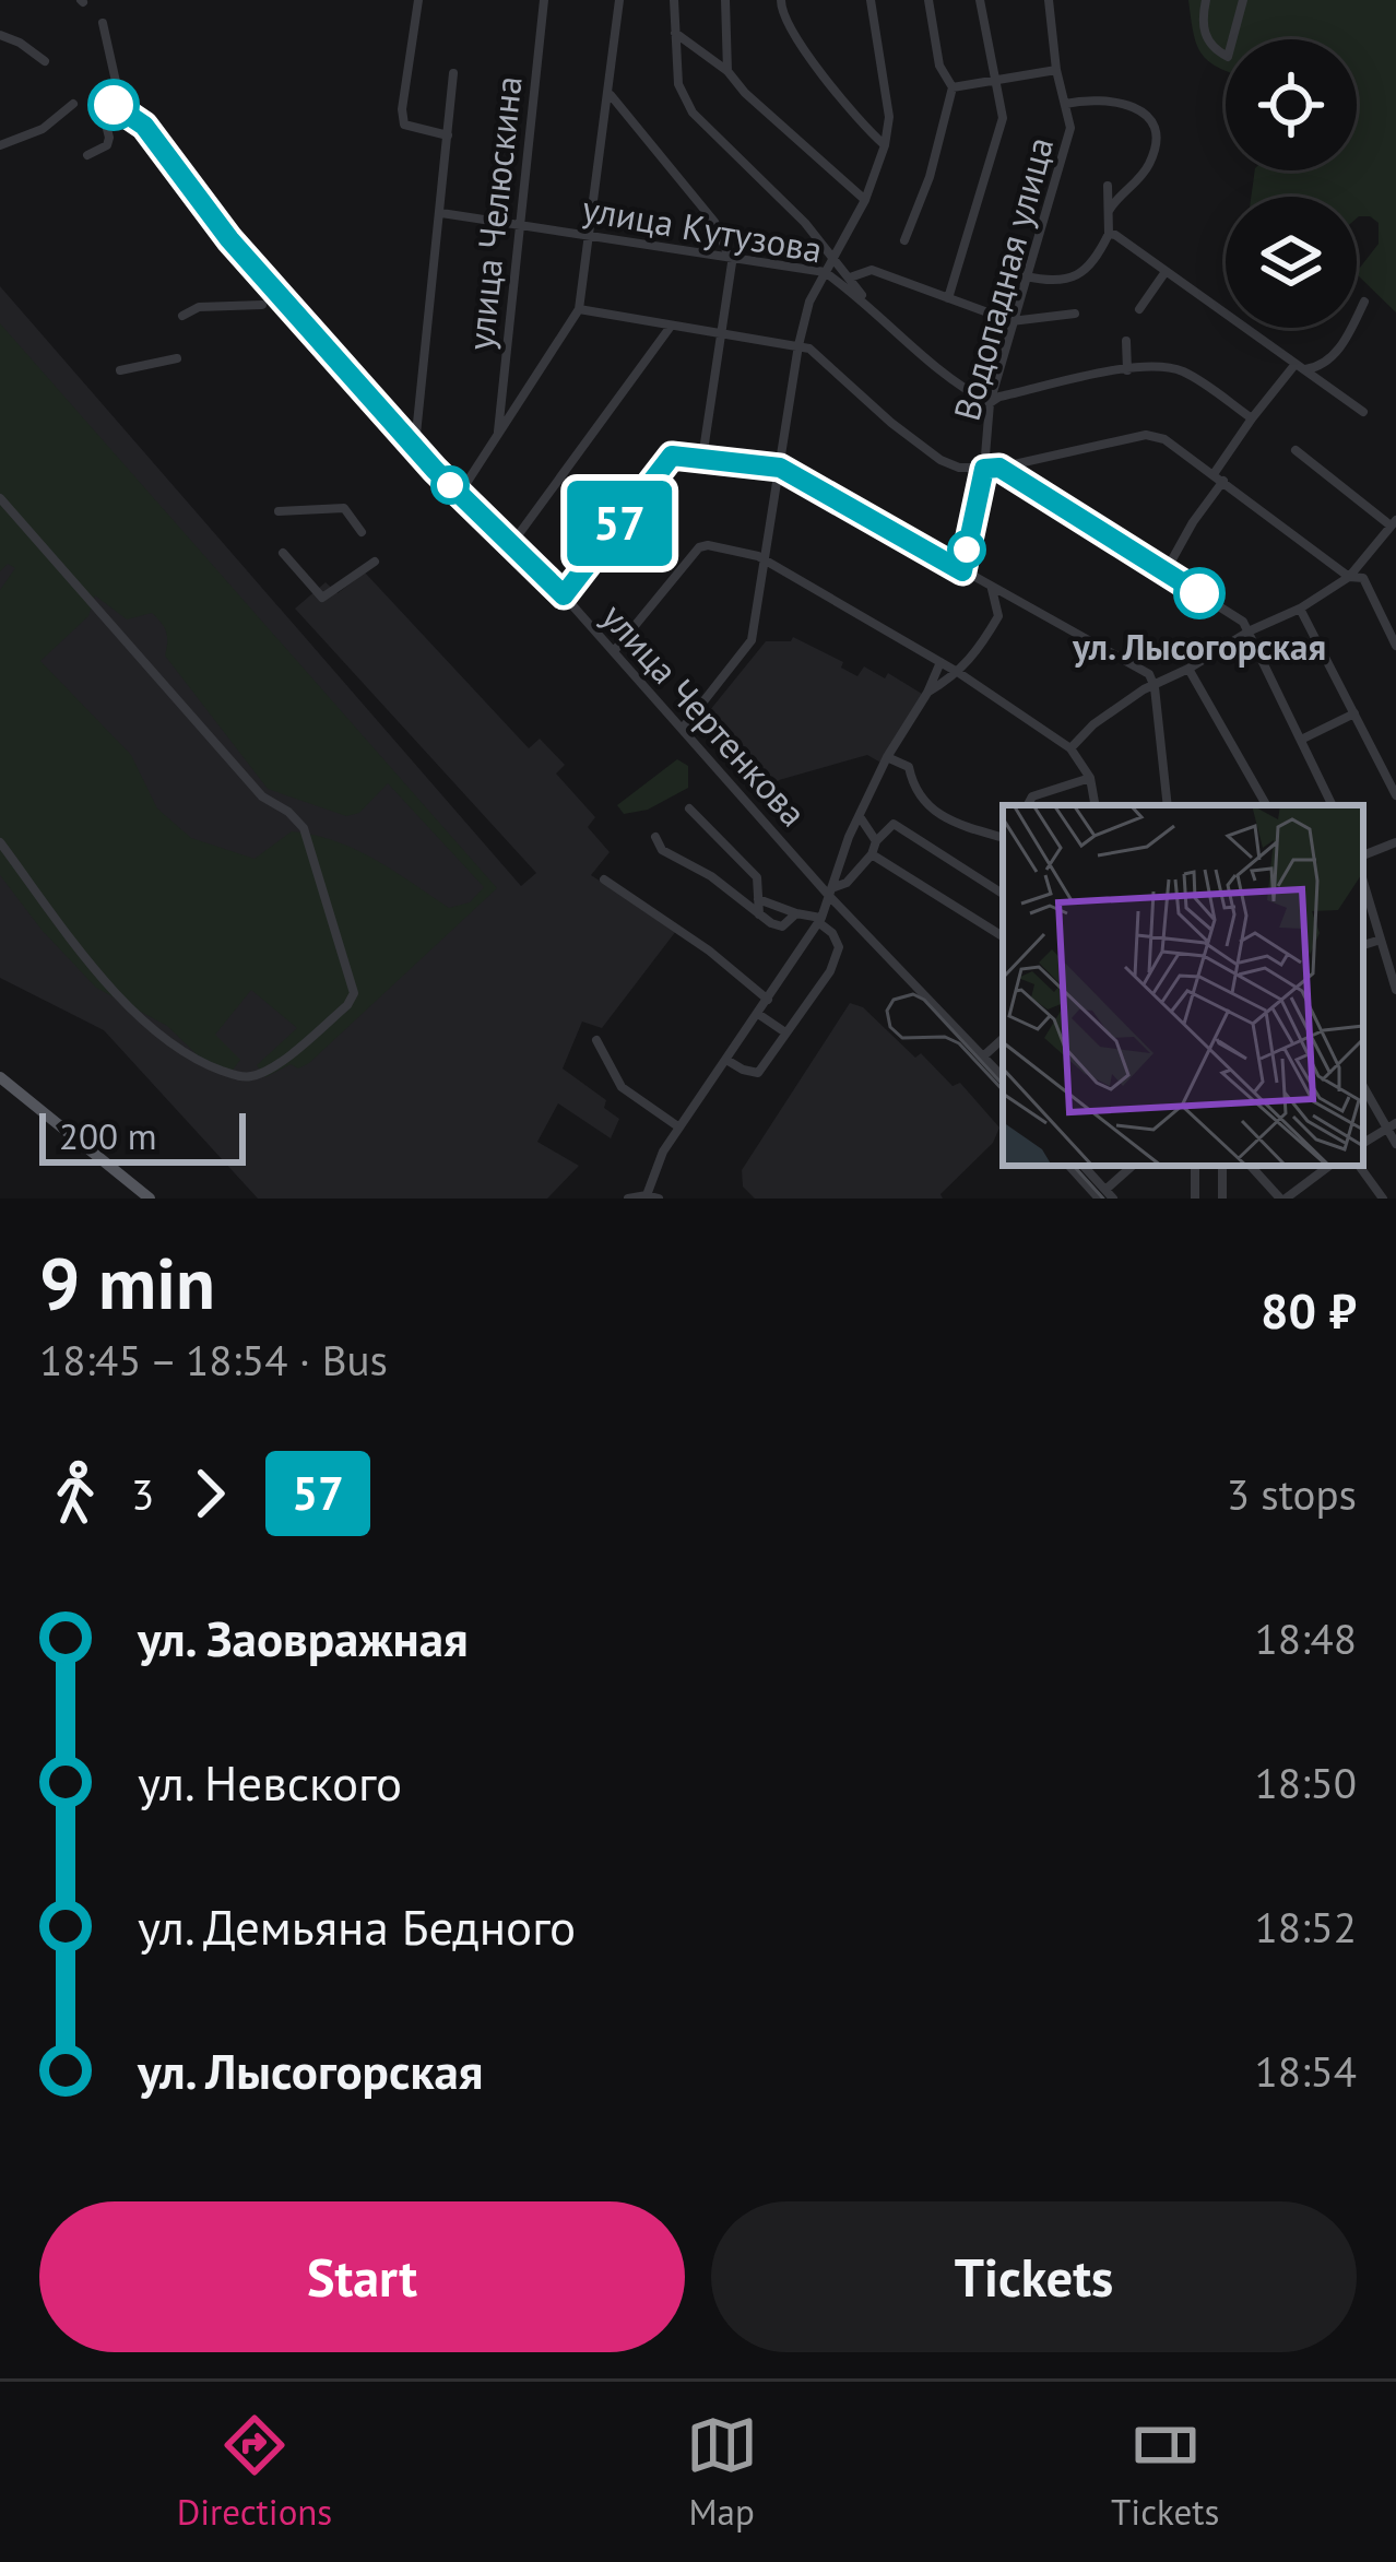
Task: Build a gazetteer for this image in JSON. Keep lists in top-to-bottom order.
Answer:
{
  "streets": {
    "street": [
      "улица Челюскина",
      "улица Кутузова",
      "Водопадная улица",
      "улица Чертенкова"
    ]
  },
  "crossings": [
    ["улица Челюскина", "улица Кутузова"],
    ["улица Кутузова", "Водопадная улица"]
  ],
  "places": ["ул. Лысогорская"],
  "lines": ["bus line 57"],
  "scale_bar": "200 m",
  "page": {
    "on_map": "57",
    "scale": "200 m",
    "heading": ["9 min", "18:45 – 18:54 · Bus", "80 ₽"],
    "legs": ["3", "57", "3 stops"],
    "list": [
      {
        "name": "ул. Заовражная",
        "value": "18:48"
      },
      {
        "name": "ул. Невского",
        "value": "18:50"
      },
      {
        "name": "ул. Демьяна Бедного",
        "value": "18:52"
      },
      {
        "name": "ул. Лысогорская",
        "value": "18:54"
      }
    ],
    "buttons": ["Start", "Tickets"],
    "tabs": ["Directions", "Map", "Tickets"]
  }
}
